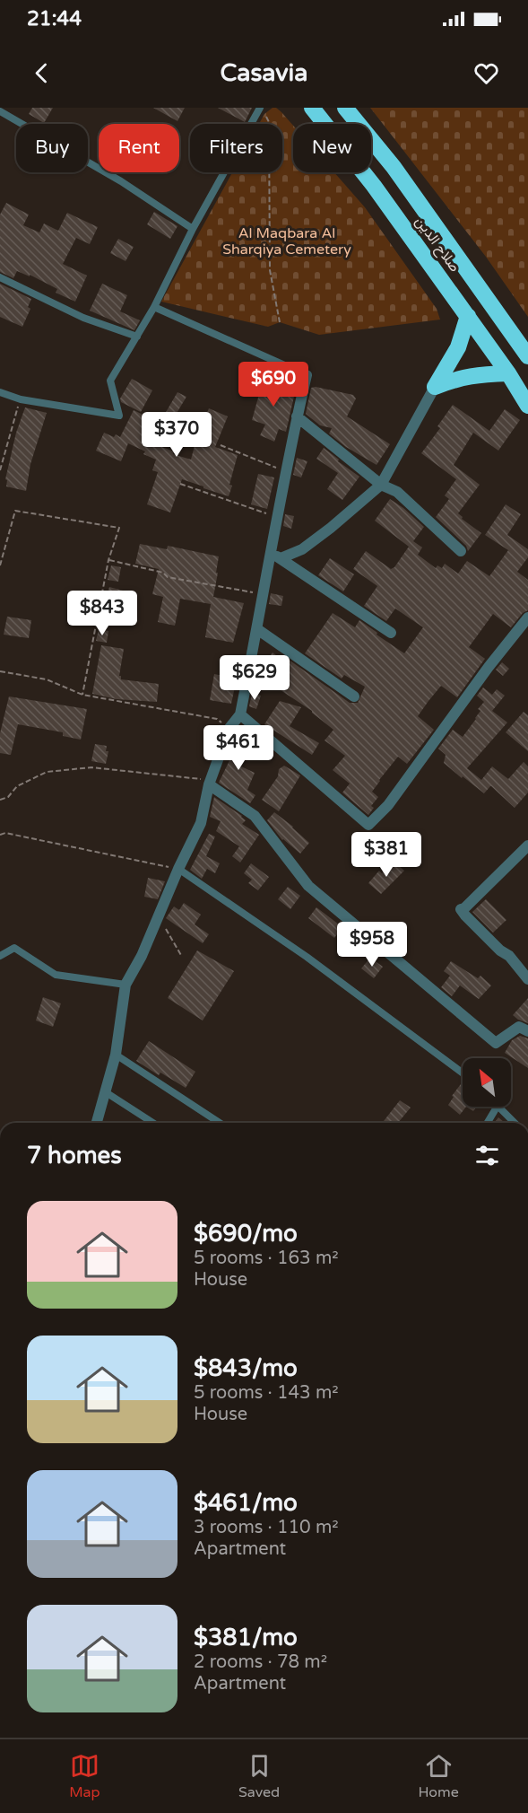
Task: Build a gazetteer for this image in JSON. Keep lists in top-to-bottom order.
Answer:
{
  "streets": {
    "highway": ["صلاح الدين"]
  },
  "parks": ["Al Maqbara Al Sharqiya Cemetery"],
  "north": "top left",
  "page": {
    "status": "21:44",
    "header": "Casavia",
    "chip": [
      "Buy",
      "Rent",
      "Filters",
      "New"
    ],
    "price": [
      "$690",
      "$370",
      "$843",
      "$629",
      "$461",
      "$381",
      "$958"
    ],
    "heading": "7 homes",
    "list": [
      {
        "name": "$690/mo",
        "note": "5 rooms · 163 m² · House"
      },
      {
        "name": "$843/mo",
        "note": "5 rooms · 143 m² · House"
      },
      {
        "name": "$461/mo",
        "note": "3 rooms · 110 m² · Apartment"
      },
      {
        "name": "$381/mo",
        "note": "2 rooms · 78 m² · Apartment"
      }
    ],
    "tabs": ["Map", "Saved", "Home"]
  }
}
